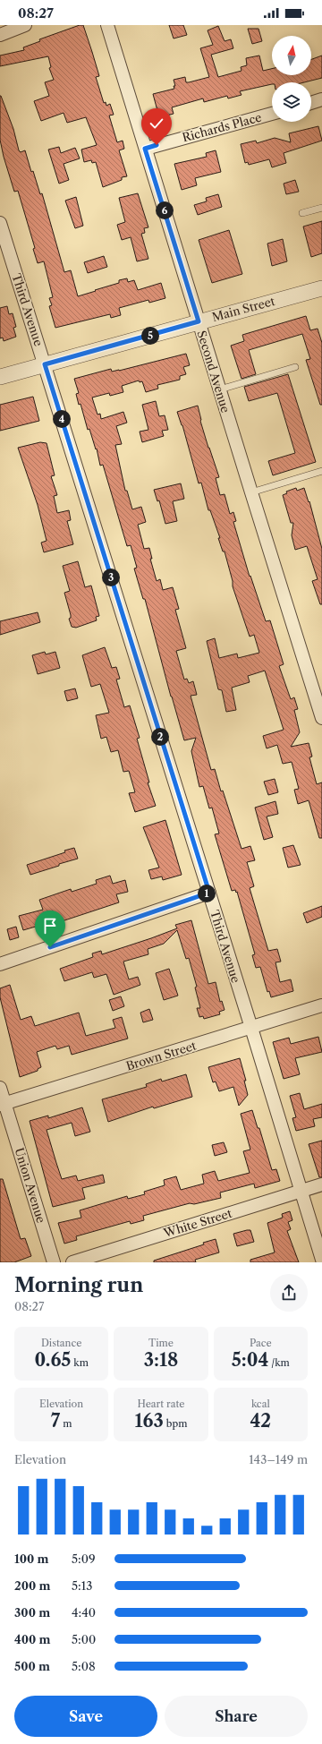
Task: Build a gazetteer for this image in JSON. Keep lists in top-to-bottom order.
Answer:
{
  "streets": {
    "street": [
      "Richards Place",
      "Main Street",
      "Third Avenue",
      "Second Avenue",
      "Brown Street",
      "Union Avenue",
      "White Street"
    ]
  },
  "crossings": [
    ["Richards Place", "Second Avenue"],
    ["Main Street", "Third Avenue"],
    ["Main Street", "Second Avenue"],
    ["Third Avenue", "Brown Street"],
    ["Third Avenue", "White Street"],
    ["Brown Street", "Union Avenue"]
  ],
  "north": "top",
  "page": {
    "status": "08:27",
    "pins": [
      "6",
      "5",
      "4",
      "3",
      "2",
      "1"
    ],
    "heading": ["Morning run", "08:27"],
    "stats": [
      ["Distance", "0.65 km"],
      ["Time", "3:18"],
      ["Pace", "5:04 /km"],
      ["Elevation", "7 m"],
      ["Heart rate", "163 bpm"],
      ["kcal", "42"]
    ],
    "chart": ["Elevation", "143–149 m"],
    "list": [
      {
        "name": "100 m",
        "note": "5:09"
      },
      {
        "name": "200 m",
        "note": "5:13"
      },
      {
        "name": "300 m",
        "note": "4:40"
      },
      {
        "name": "400 m",
        "note": "5:00"
      },
      {
        "name": "500 m",
        "note": "5:08"
      }
    ],
    "buttons": ["Save", "Share"]
  }
}
